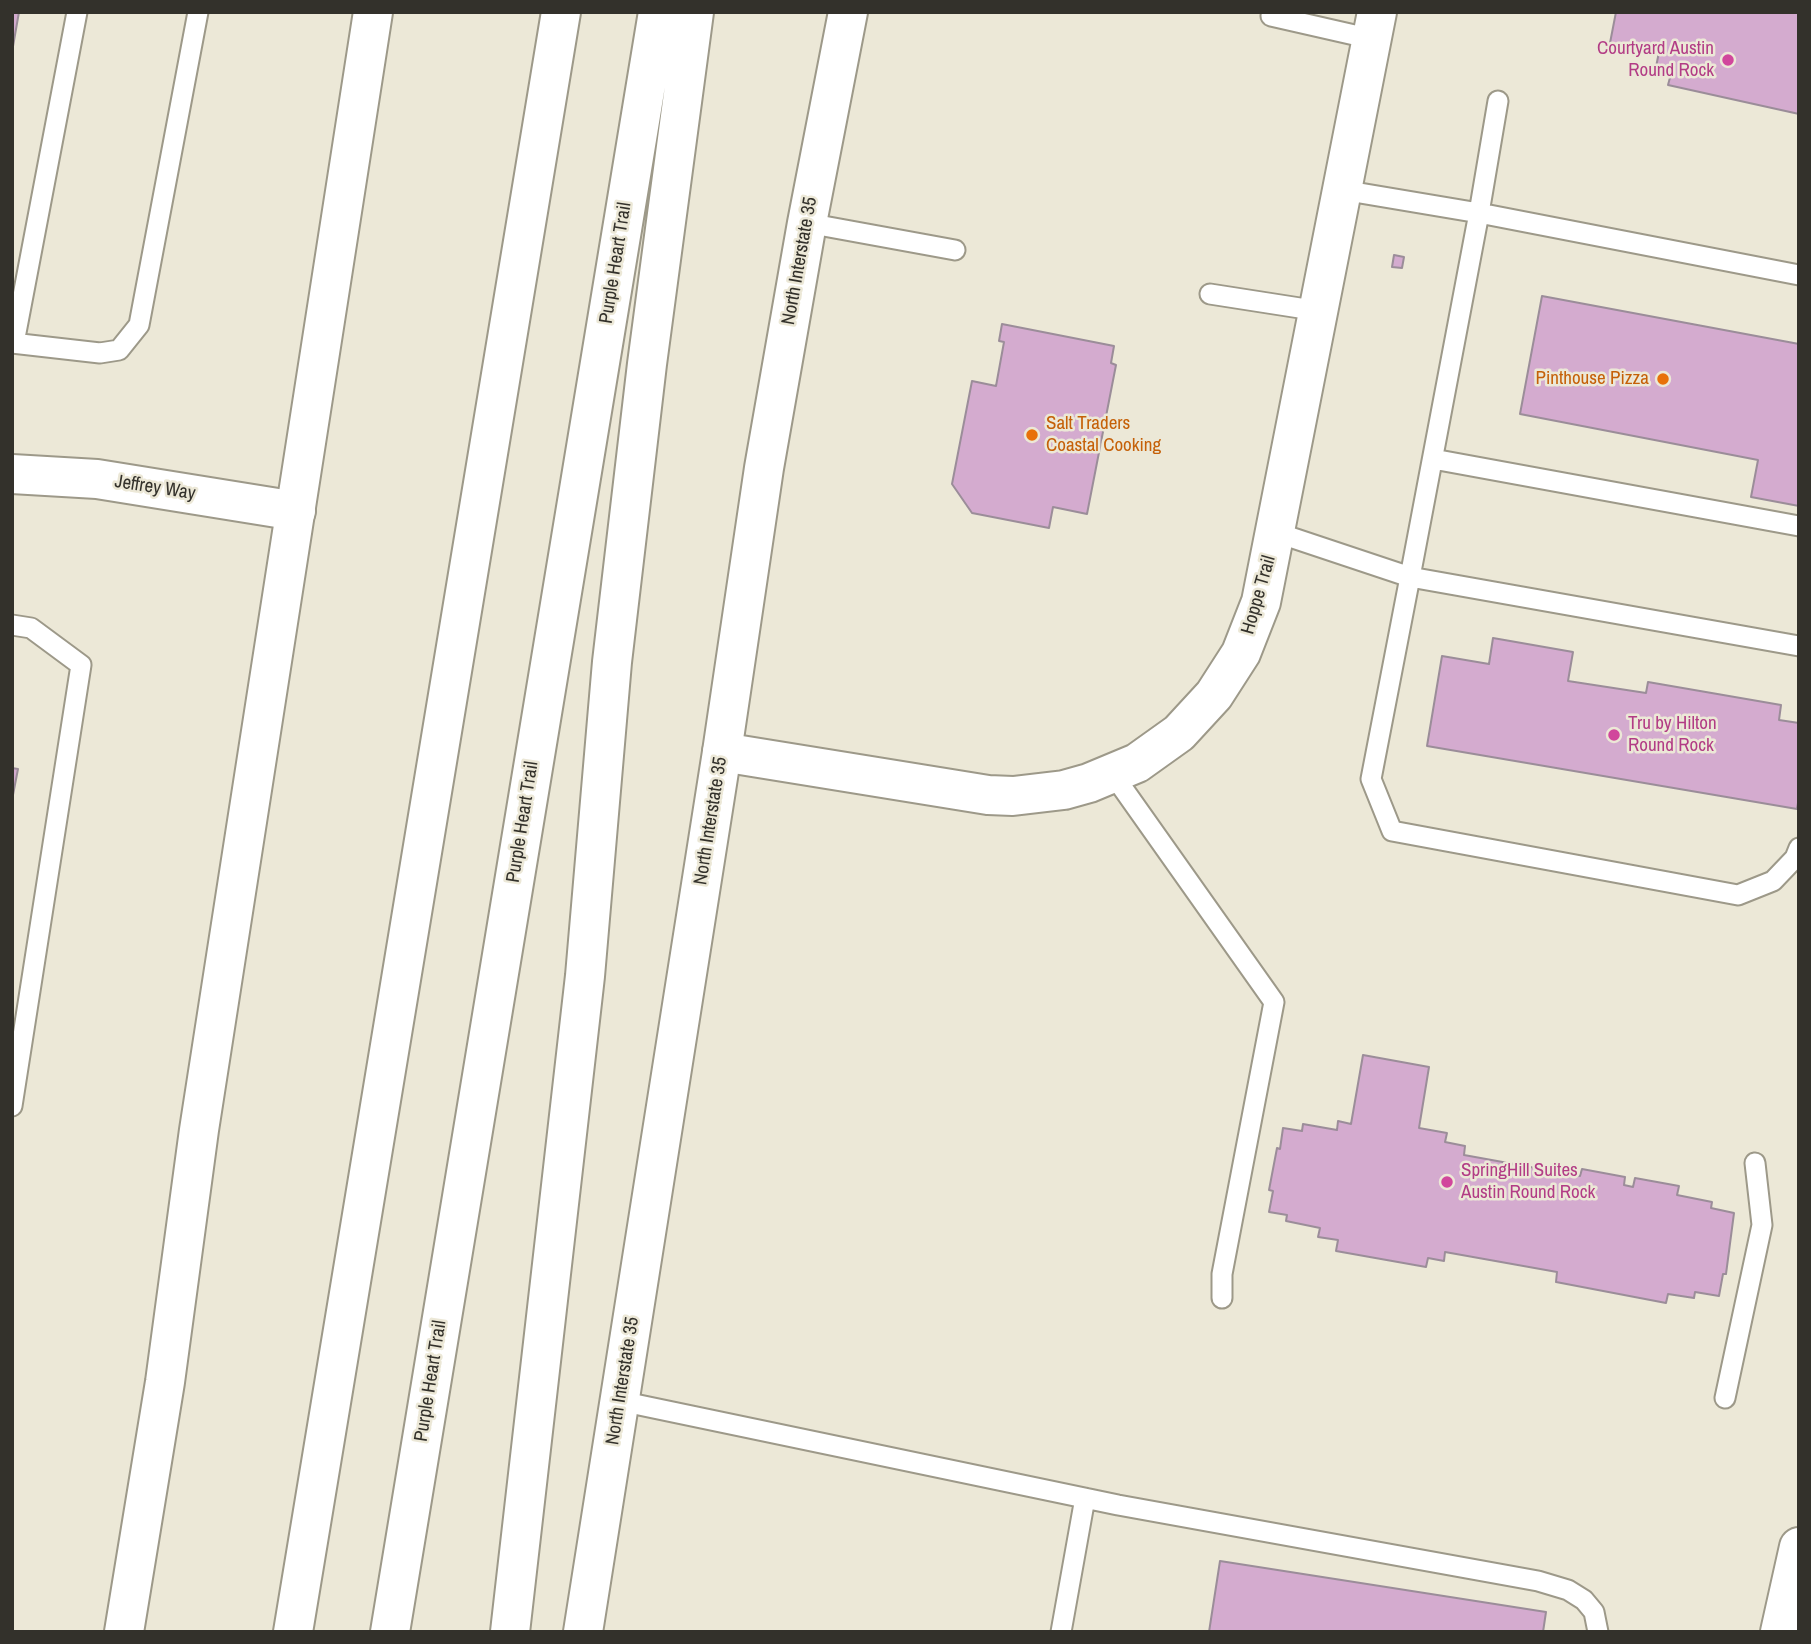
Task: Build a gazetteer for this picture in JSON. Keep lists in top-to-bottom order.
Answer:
{
  "streets": {
    "main road": [
      "North Interstate 35",
      "Purple Heart Trail",
      "Jeffrey Way",
      "Hoppe Trail"
    ]
  },
  "crossings": [
    ["North Interstate 35", "Hoppe Trail"]
  ],
  "places": [
    "Courtyard Austin Round Rock",
    "Pinthouse Pizza",
    "Salt Traders Coastal Cooking",
    "Tru by Hilton Round Rock",
    "SpringHill Suites Austin Round Rock"
  ]
}
